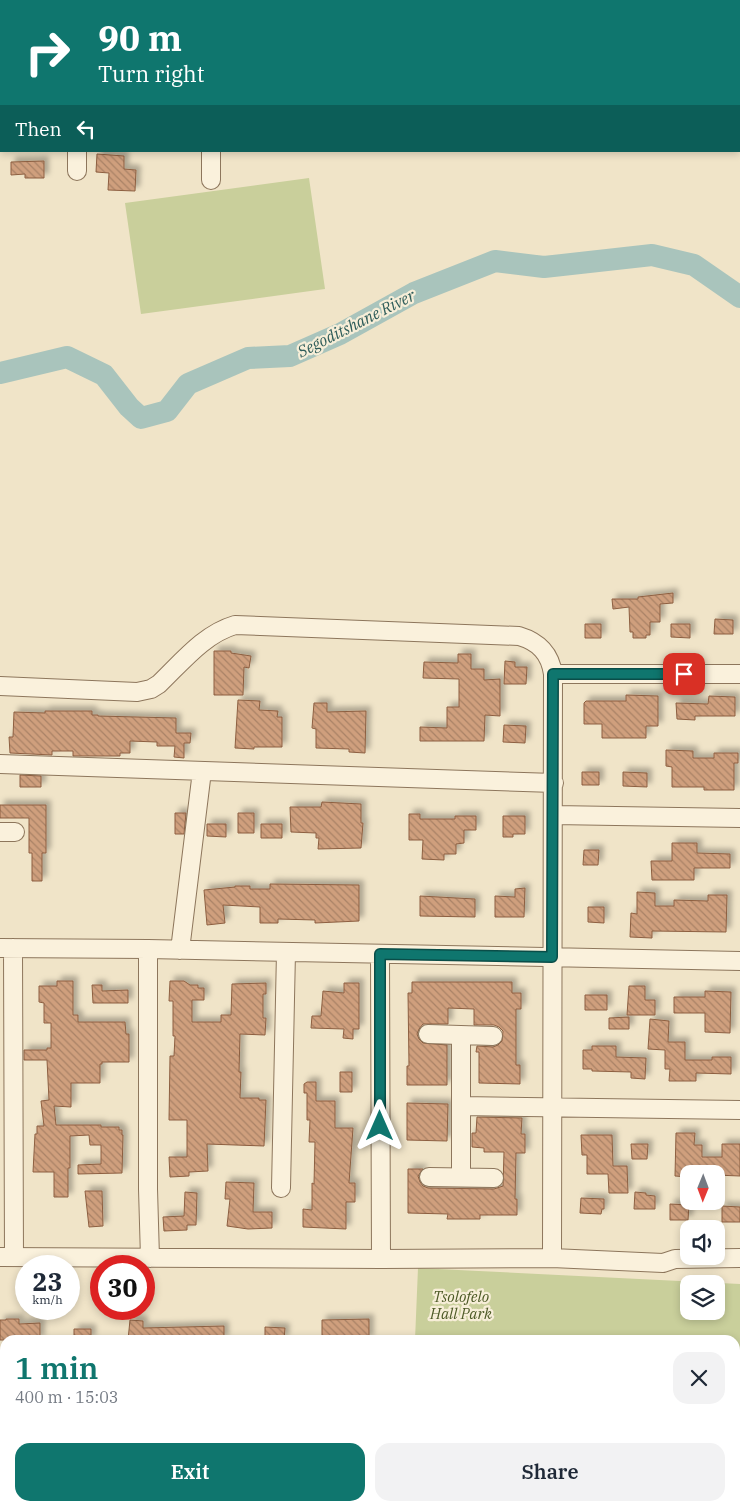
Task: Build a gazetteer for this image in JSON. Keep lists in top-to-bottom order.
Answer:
{
  "water": ["Segoditshane River"],
  "parks": ["Tsolofelo Hall Park"],
  "north": "bottom",
  "page": {
    "turn": ["90 m", "Turn right"],
    "then": "Then",
    "speed": "23 km/h",
    "limit": "30",
    "heading": ["1 min", "400 m · 15:03"],
    "buttons": ["Exit", "Share"]
  }
}
